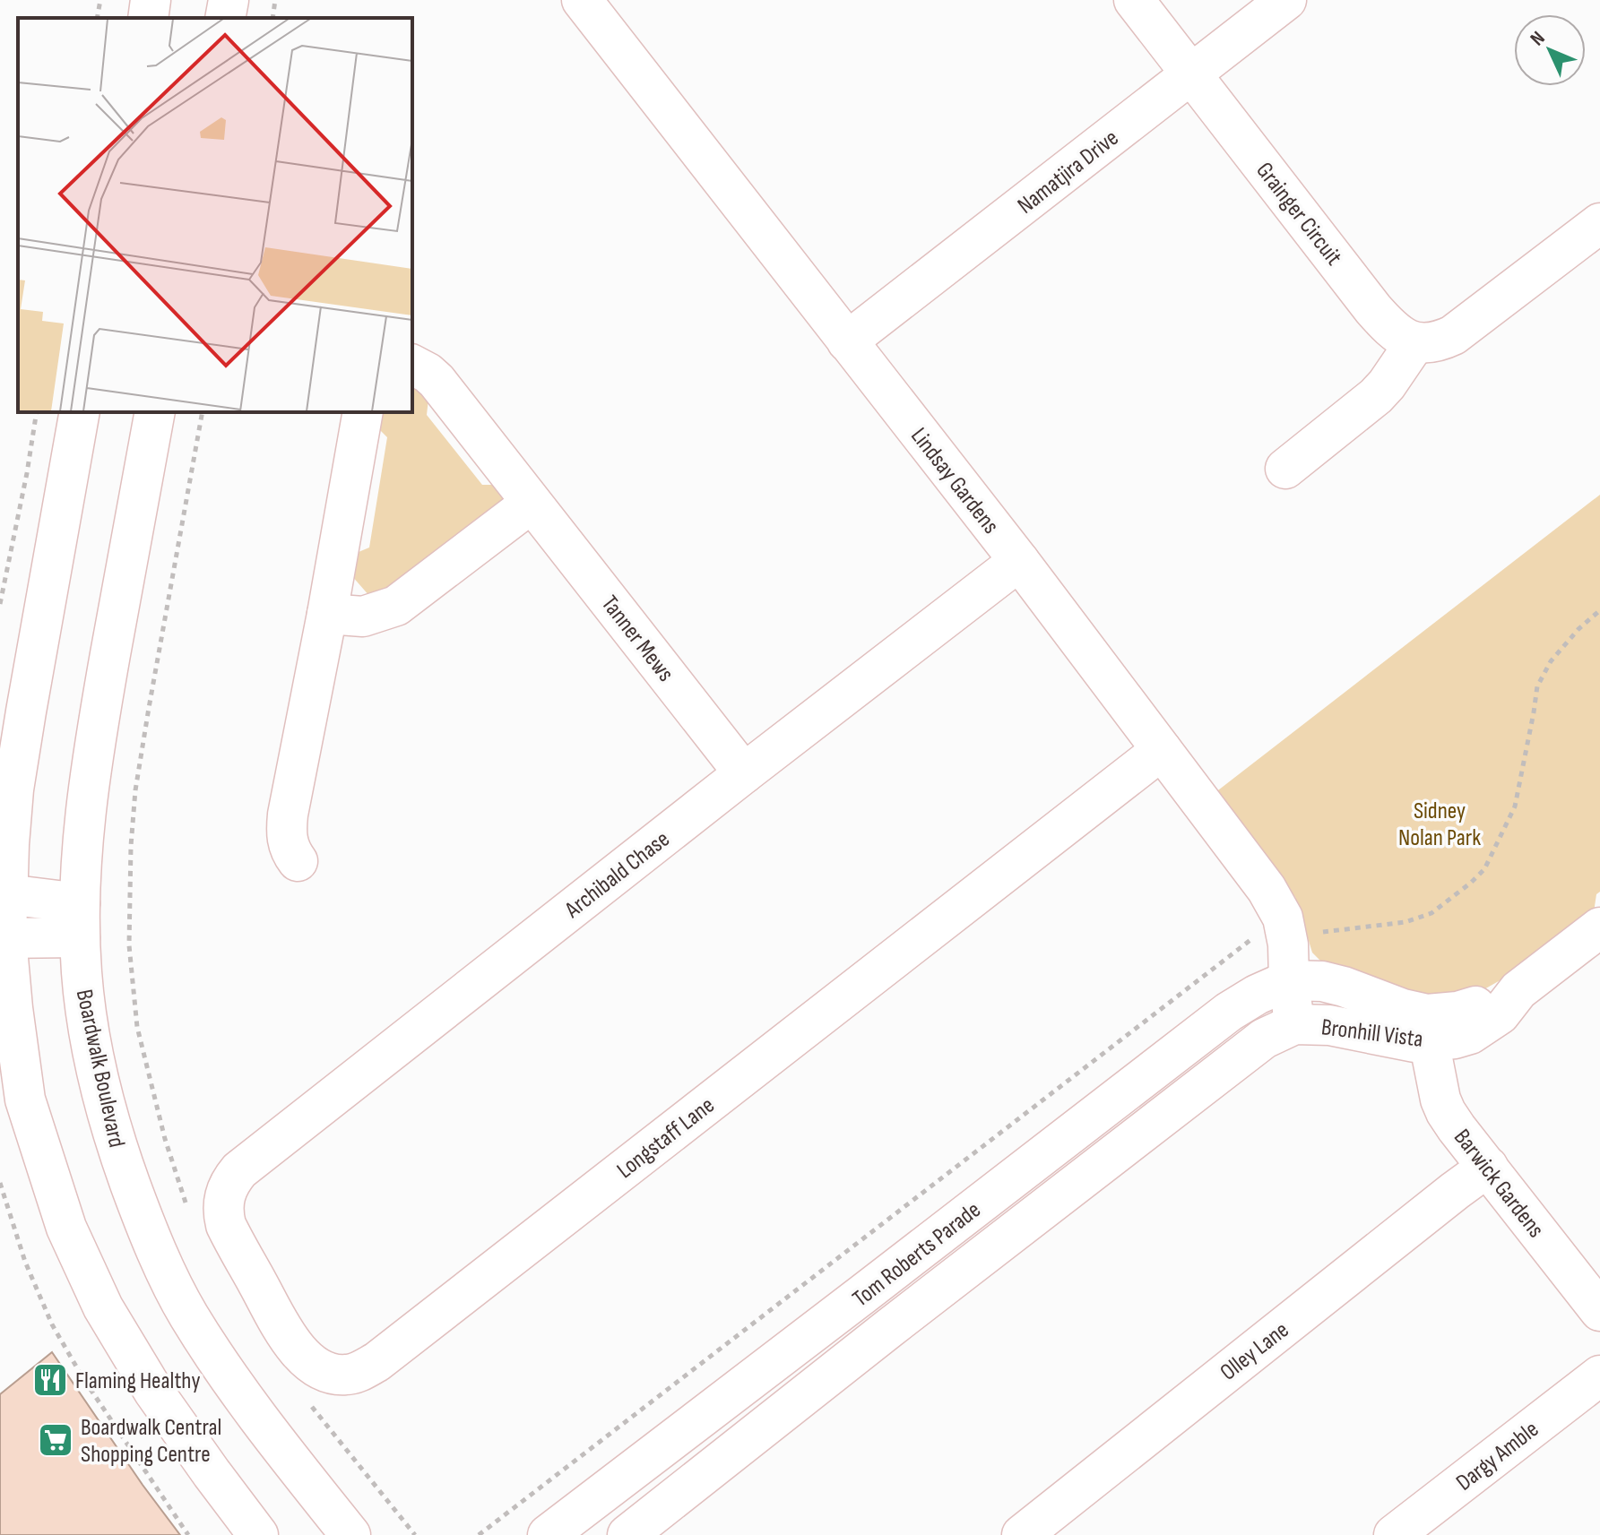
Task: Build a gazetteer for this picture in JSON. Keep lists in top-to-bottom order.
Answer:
{
  "streets": {
    "street": [
      "Namatjira Drive",
      "Grainger Circuit",
      "Lindsay Gardens",
      "Tanner Mews",
      "Archibald Chase",
      "Bronhill Vista",
      "Boardwalk Boulevard",
      "Longstaff Lane",
      "Barwick Gardens",
      "Tom Roberts Parade",
      "Olley Lane",
      "Dargy Amble"
    ]
  },
  "crossings": [
    ["Namatjira Drive", "Grainger Circuit"],
    ["Namatjira Drive", "Lindsay Gardens"],
    ["Lindsay Gardens", "Archibald Chase"],
    ["Lindsay Gardens", "Bronhill Vista"],
    ["Lindsay Gardens", "Longstaff Lane"],
    ["Lindsay Gardens", "Tom Roberts Parade"],
    ["Tanner Mews", "Archibald Chase"],
    ["Archibald Chase", "Longstaff Lane"],
    ["Bronhill Vista", "Barwick Gardens"],
    ["Bronhill Vista", "Tom Roberts Parade"],
    ["Barwick Gardens", "Olley Lane"]
  ],
  "parks": ["Sidney Nolan Park"],
  "places": {
    "restaurant": ["Flaming Healthy"],
    "supermarket": ["Boardwalk Central Shopping Centre"]
  },
  "north": "top left"
}
